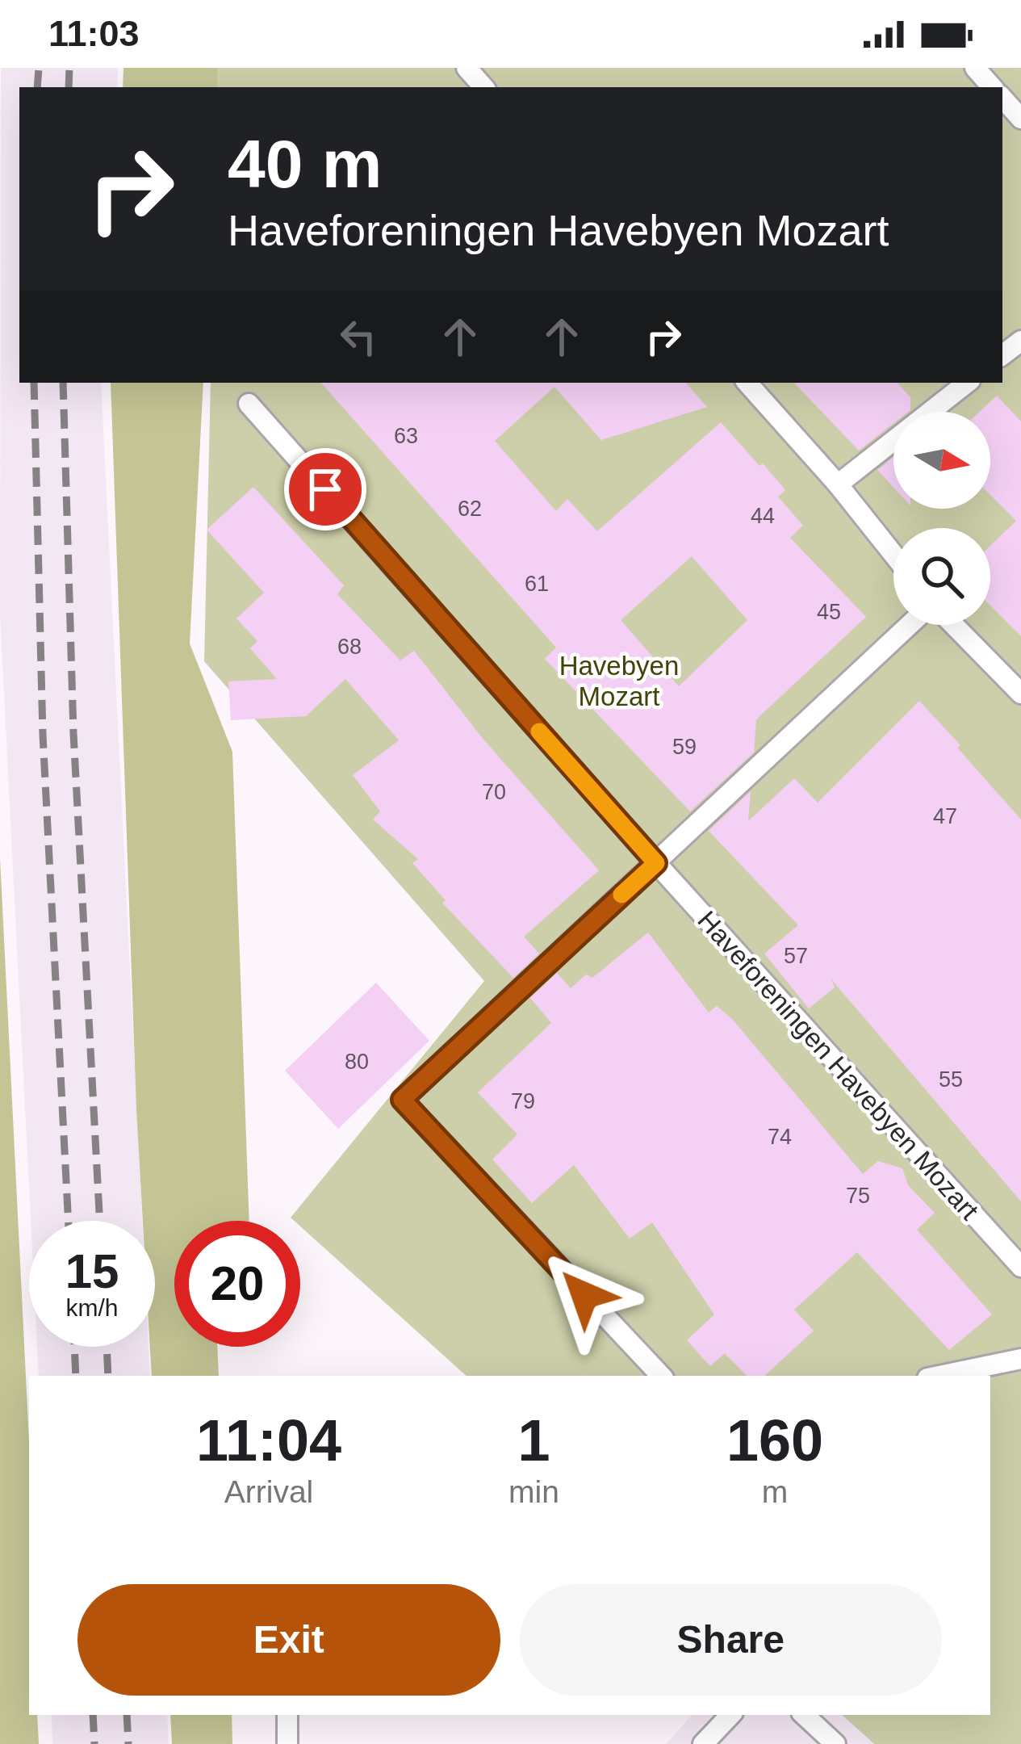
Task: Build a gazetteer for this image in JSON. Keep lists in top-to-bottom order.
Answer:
{
  "streets": {
    "lane": ["Haveforeningen Havebyen Mozart"]
  },
  "parks": ["Havebyen Mozart"],
  "house_numbers": [
    "63",
    "62",
    "44",
    "61",
    "45",
    "68",
    "59",
    "70",
    "47",
    "57",
    "80",
    "55",
    "79",
    "74",
    "75"
  ],
  "north": "right",
  "page": {
    "status": "11:03",
    "turn": ["40 m", "Haveforeningen Havebyen Mozart"],
    "speed": "15 km/h",
    "limit": "20",
    "eta": [
      "11:04",
      "Arrival",
      "1",
      "min",
      "160",
      "m"
    ],
    "buttons": ["Exit", "Share"]
  }
}
